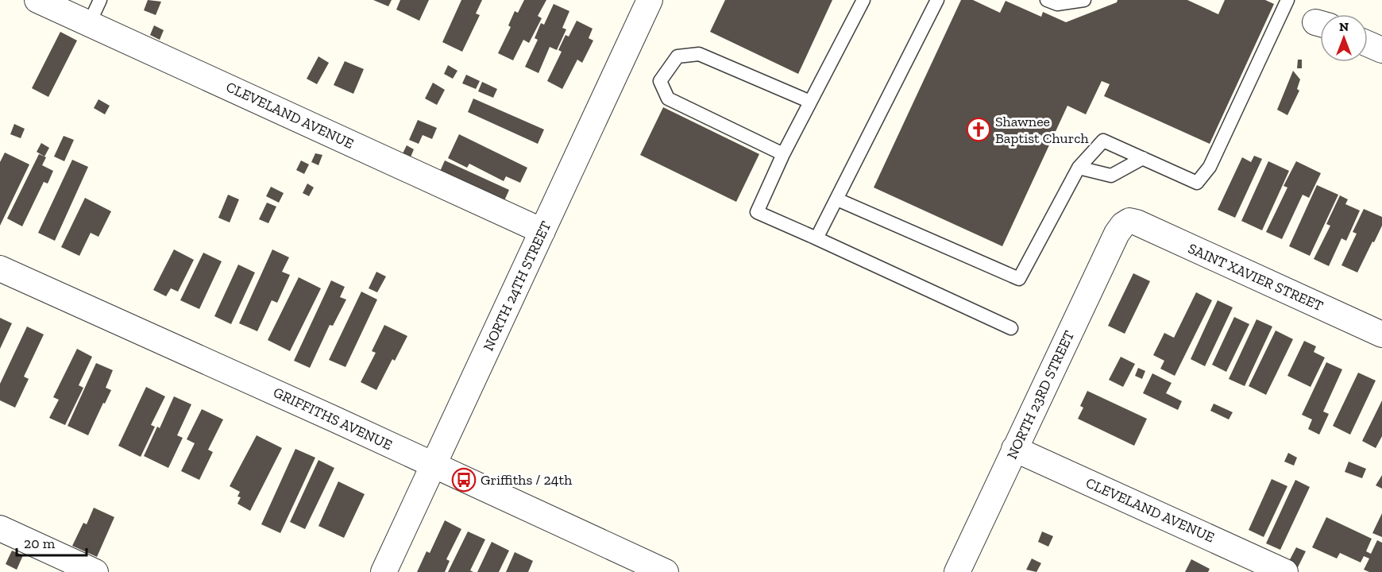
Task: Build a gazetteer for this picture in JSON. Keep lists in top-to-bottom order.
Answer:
{
  "streets": {
    "street": [
      "CLEVELAND AVENUE",
      "SAINT XAVIER STREET",
      "NORTH 24TH STREET",
      "NORTH 23RD STREET",
      "GRIFFITHS AVENUE"
    ]
  },
  "crossings": [
    ["CLEVELAND AVENUE", "NORTH 24TH STREET"],
    ["CLEVELAND AVENUE", "NORTH 23RD STREET"],
    ["SAINT XAVIER STREET", "NORTH 23RD STREET"],
    ["NORTH 24TH STREET", "GRIFFITHS AVENUE"]
  ],
  "places": {
    "church": ["Shawnee Baptist Church"],
    "bus stop": ["Griffiths / 24th"]
  },
  "scale_bar": "20 m",
  "north": "top"
}
